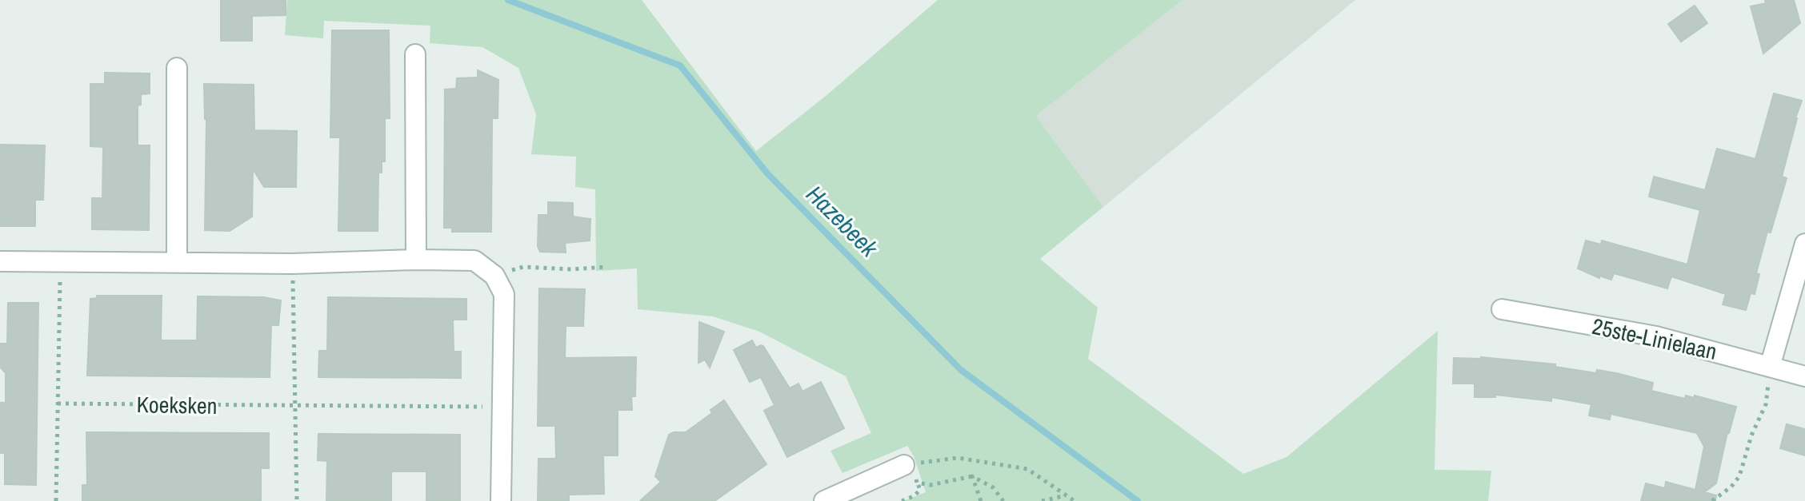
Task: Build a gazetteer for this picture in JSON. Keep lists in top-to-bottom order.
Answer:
{
  "streets": {
    "street": ["25ste-Linielaan"],
    "path": ["Koeksken"]
  },
  "water": ["Hazebeek"]
}
